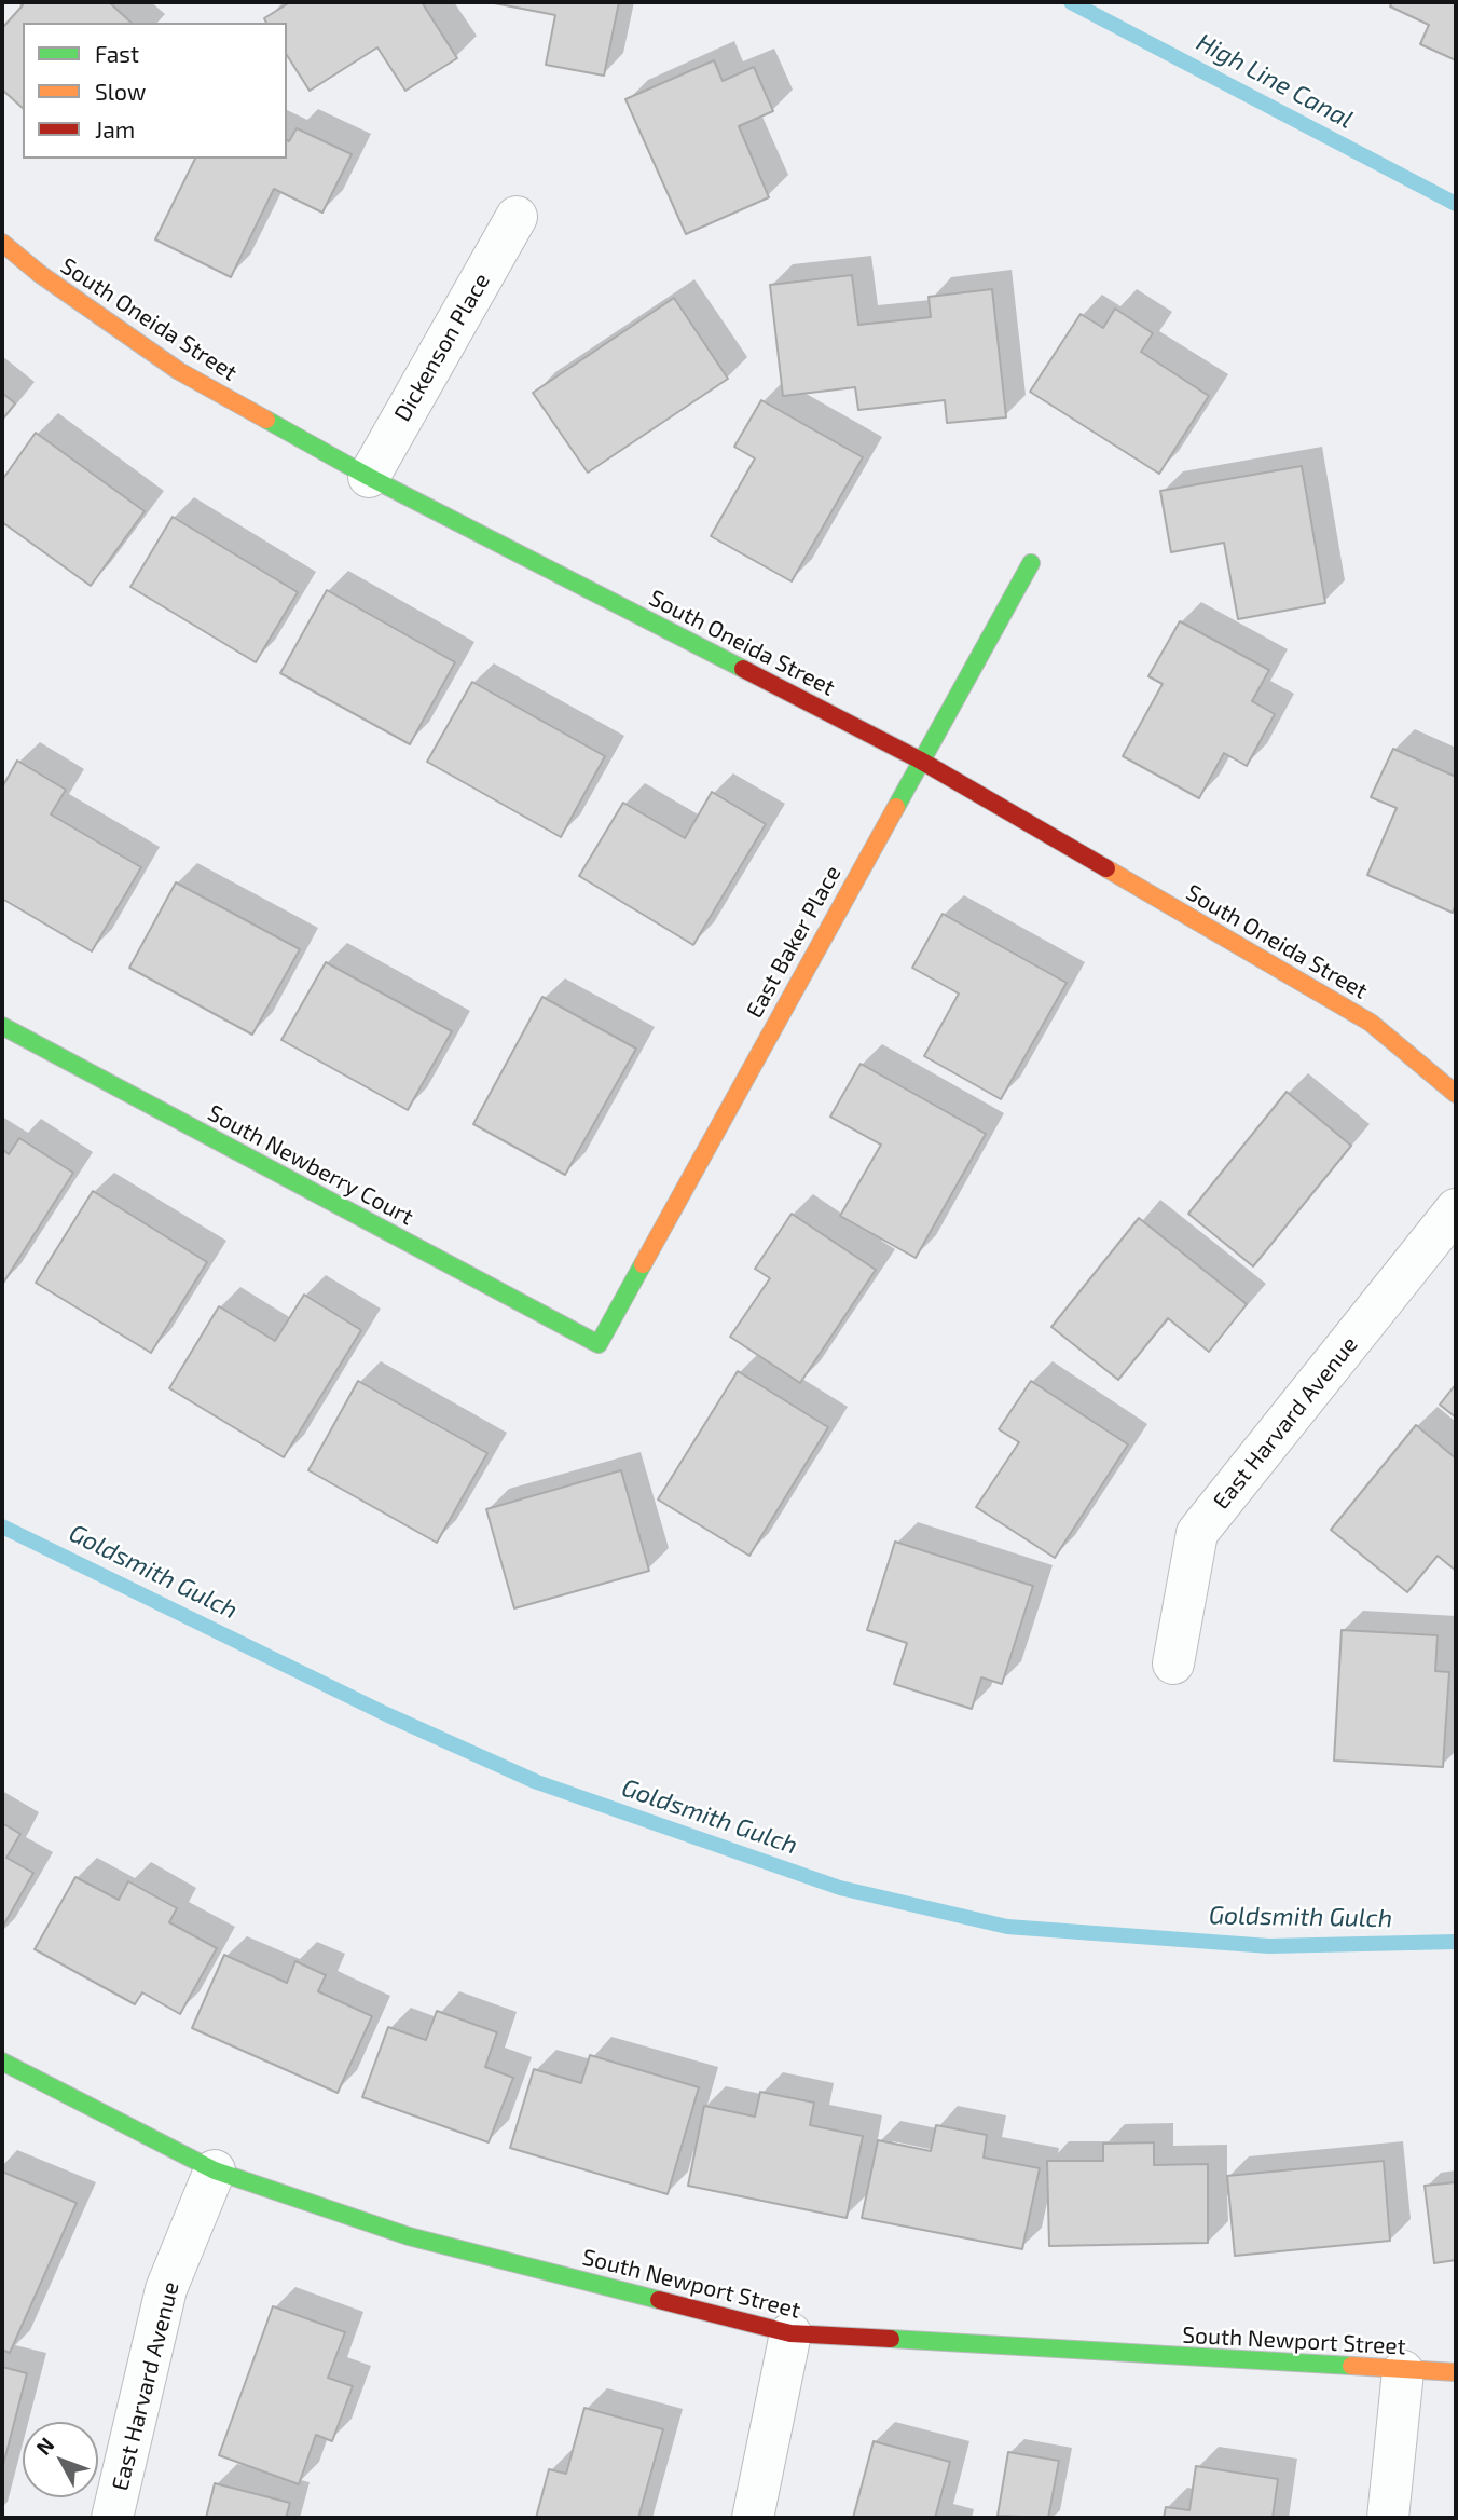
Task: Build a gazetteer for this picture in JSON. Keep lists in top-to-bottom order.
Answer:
{
  "streets": {
    "street": [
      "South Oneida Street",
      "Dickenson Place",
      "East Baker Place",
      "South Newberry Court",
      "East Harvard Avenue",
      "South Newport Street"
    ]
  },
  "crossings": [
    ["South Oneida Street", "Dickenson Place"],
    ["South Oneida Street", "East Baker Place"],
    ["East Baker Place", "South Newberry Court"],
    ["East Harvard Avenue", "South Newport Street"]
  ],
  "water": ["High Line Canal", "Goldsmith Gulch"],
  "legend": ["Fast", "Slow", "Jam"],
  "north": "top left"
}
